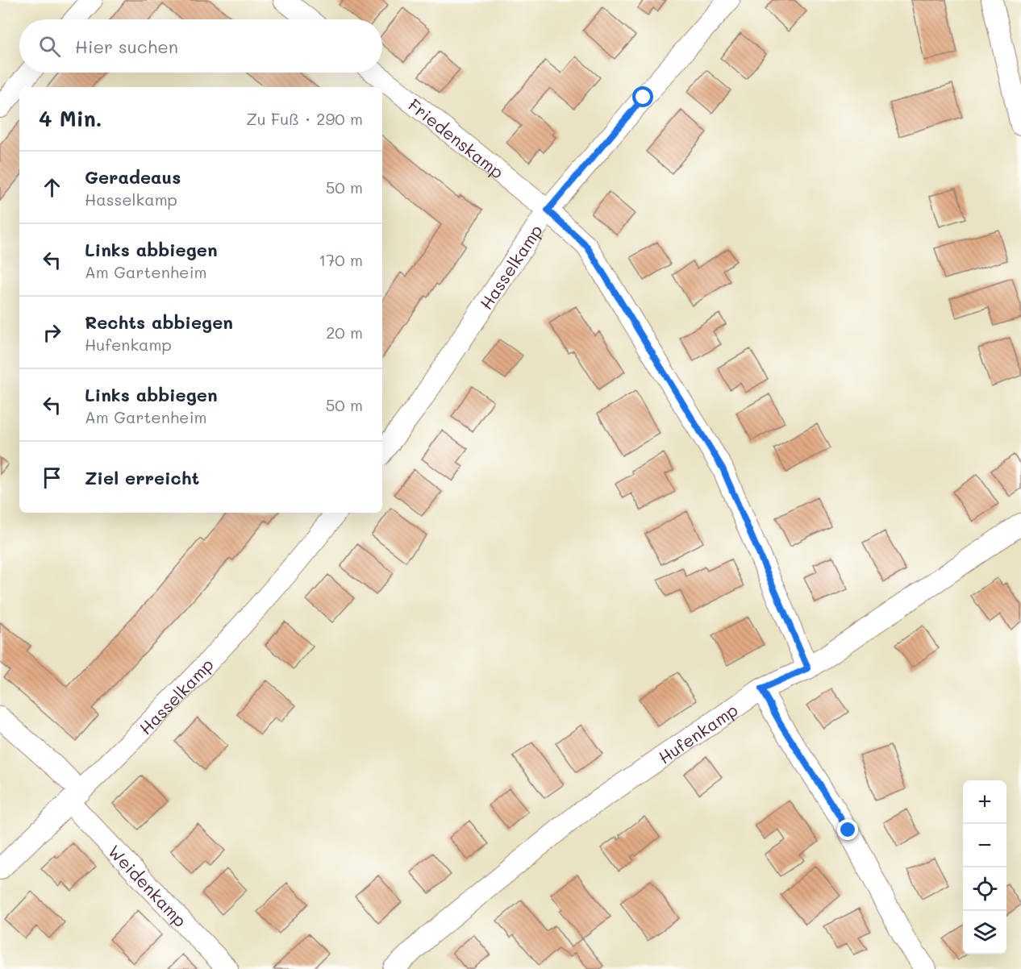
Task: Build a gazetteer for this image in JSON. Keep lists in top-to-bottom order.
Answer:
{
  "streets": {
    "street": [
      "Friedenskamp",
      "Hasselkamp",
      "Hufenkamp",
      "Weidenkamp"
    ]
  },
  "crossings": [
    ["Friedenskamp", "Hasselkamp"],
    ["Friedenskamp", "Hufenkamp"],
    ["Hasselkamp", "Weidenkamp"]
  ],
  "page": {
    "search": "Hier suchen",
    "heading": ["4 Min.", "Zu Fuß · 290 m"],
    "list": [
      ["Geradeaus", "Hasselkamp", "50 m"],
      ["Links abbiegen", "Am Gartenheim", "170 m"],
      ["Rechts abbiegen", "Hufenkamp", "20 m"],
      ["Links abbiegen", "Am Gartenheim", "50 m"],
      "Ziel erreicht"
    ],
    "map_buttons": ["+", "−"]
  }
}
